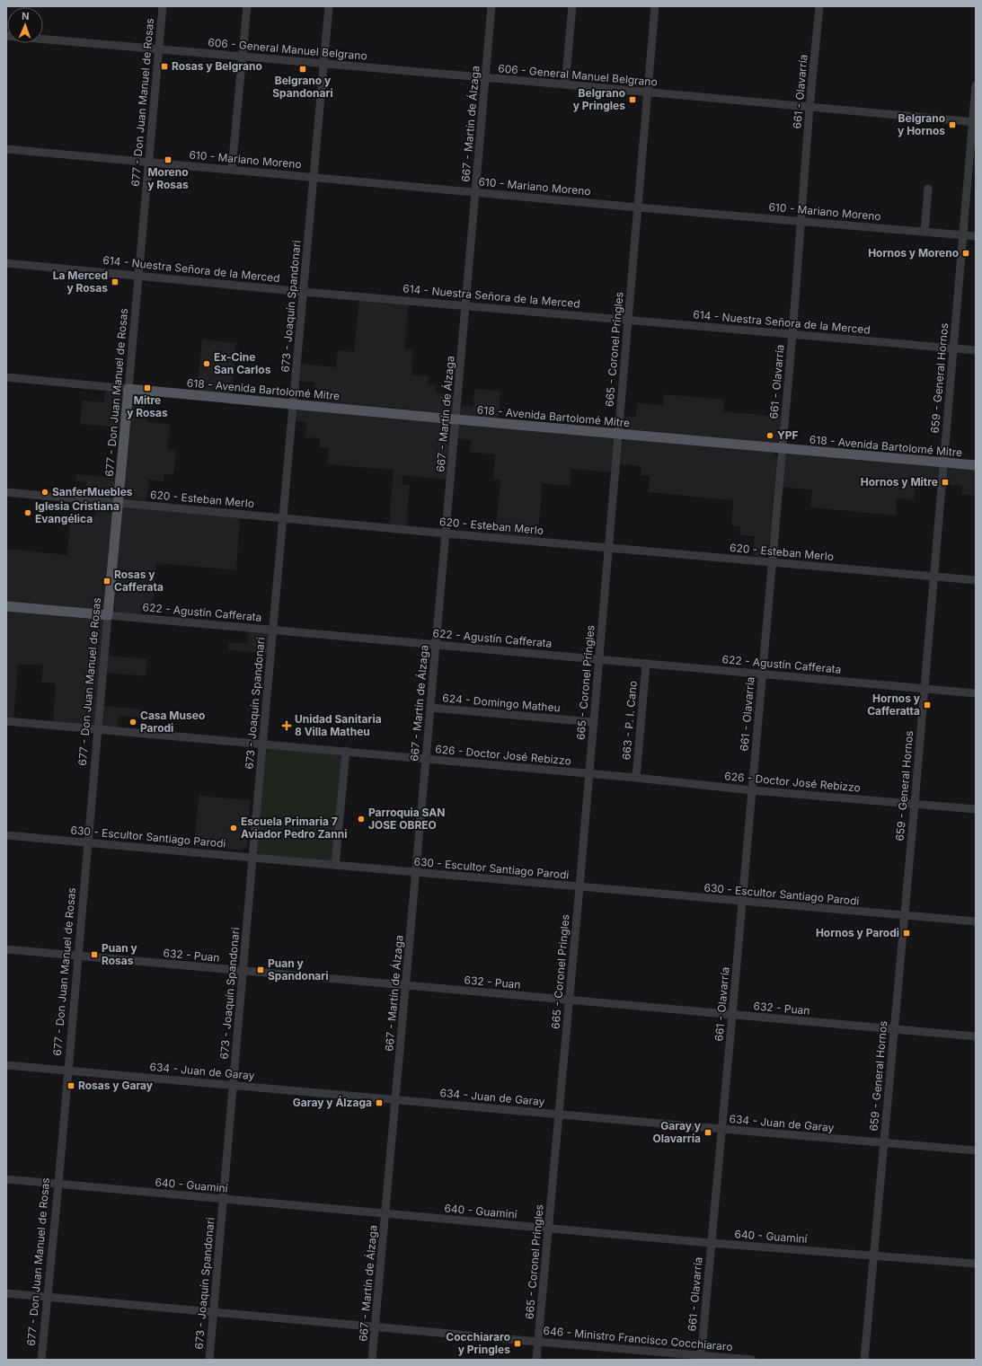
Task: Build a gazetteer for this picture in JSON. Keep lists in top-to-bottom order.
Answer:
{
  "streets": {
    "main road": ["677 - Don Juan Manuel de Rosas", "618 - Avenida Bartolomé Mitre", "622 - Agustín Cafferata"],
    "street": [
      "606 - General Manuel Belgrano",
      "661 - Olavarría",
      "667 - Martín de Álzaga",
      "610 - Mariano Moreno",
      "614 - Nuestra Señora de la Merced",
      "673 - Joaquín Spandonari",
      "665 - Coronel Pringles",
      "659 - General Hornos",
      "620 - Esteban Merlo",
      "624 - Domingo Matheu",
      "663 - P. I. Cano",
      "626 - Doctor José Rebizzo",
      "630 - Escultor Santiago Parodi",
      "632 - Puan",
      "634 - Juan de Garay",
      "640 - Guaminí",
      "646 - Ministro Francisco Cocchiararo"
    ]
  },
  "crossings": [
    ["606 - General Manuel Belgrano", "661 - Olavarría"],
    ["606 - General Manuel Belgrano", "677 - Don Juan Manuel de Rosas"],
    ["606 - General Manuel Belgrano", "667 - Martín de Álzaga"],
    ["606 - General Manuel Belgrano", "673 - Joaquín Spandonari"],
    ["606 - General Manuel Belgrano", "665 - Coronel Pringles"],
    ["606 - General Manuel Belgrano", "659 - General Hornos"],
    ["661 - Olavarría", "610 - Mariano Moreno"],
    ["661 - Olavarría", "614 - Nuestra Señora de la Merced"],
    ["661 - Olavarría", "618 - Avenida Bartolomé Mitre"],
    ["661 - Olavarría", "620 - Esteban Merlo"],
    ["661 - Olavarría", "622 - Agustín Cafferata"],
    ["661 - Olavarría", "626 - Doctor José Rebizzo"],
    ["661 - Olavarría", "630 - Escultor Santiago Parodi"],
    ["661 - Olavarría", "632 - Puan"],
    ["661 - Olavarría", "634 - Juan de Garay"],
    ["661 - Olavarría", "640 - Guaminí"],
    ["661 - Olavarría", "646 - Ministro Francisco Cocchiararo"],
    ["677 - Don Juan Manuel de Rosas", "610 - Mariano Moreno"],
    ["677 - Don Juan Manuel de Rosas", "614 - Nuestra Señora de la Merced"],
    ["677 - Don Juan Manuel de Rosas", "618 - Avenida Bartolomé Mitre"],
    ["677 - Don Juan Manuel de Rosas", "620 - Esteban Merlo"],
    ["677 - Don Juan Manuel de Rosas", "622 - Agustín Cafferata"],
    ["677 - Don Juan Manuel de Rosas", "626 - Doctor José Rebizzo"],
    ["677 - Don Juan Manuel de Rosas", "630 - Escultor Santiago Parodi"],
    ["677 - Don Juan Manuel de Rosas", "632 - Puan"],
    ["677 - Don Juan Manuel de Rosas", "634 - Juan de Garay"],
    ["677 - Don Juan Manuel de Rosas", "640 - Guaminí"],
    ["677 - Don Juan Manuel de Rosas", "646 - Ministro Francisco Cocchiararo"],
    ["667 - Martín de Álzaga", "610 - Mariano Moreno"],
    ["667 - Martín de Álzaga", "614 - Nuestra Señora de la Merced"],
    ["667 - Martín de Álzaga", "618 - Avenida Bartolomé Mitre"],
    ["667 - Martín de Álzaga", "620 - Esteban Merlo"],
    ["667 - Martín de Álzaga", "622 - Agustín Cafferata"],
    ["667 - Martín de Álzaga", "624 - Domingo Matheu"],
    ["667 - Martín de Álzaga", "626 - Doctor José Rebizzo"],
    ["667 - Martín de Álzaga", "630 - Escultor Santiago Parodi"],
    ["667 - Martín de Álzaga", "632 - Puan"],
    ["667 - Martín de Álzaga", "634 - Juan de Garay"],
    ["667 - Martín de Álzaga", "640 - Guaminí"],
    ["667 - Martín de Álzaga", "646 - Ministro Francisco Cocchiararo"],
    ["610 - Mariano Moreno", "673 - Joaquín Spandonari"],
    ["610 - Mariano Moreno", "665 - Coronel Pringles"],
    ["610 - Mariano Moreno", "659 - General Hornos"],
    ["614 - Nuestra Señora de la Merced", "673 - Joaquín Spandonari"],
    ["614 - Nuestra Señora de la Merced", "665 - Coronel Pringles"],
    ["614 - Nuestra Señora de la Merced", "659 - General Hornos"],
    ["673 - Joaquín Spandonari", "618 - Avenida Bartolomé Mitre"],
    ["673 - Joaquín Spandonari", "620 - Esteban Merlo"],
    ["673 - Joaquín Spandonari", "622 - Agustín Cafferata"],
    ["673 - Joaquín Spandonari", "626 - Doctor José Rebizzo"],
    ["673 - Joaquín Spandonari", "630 - Escultor Santiago Parodi"],
    ["673 - Joaquín Spandonari", "632 - Puan"],
    ["673 - Joaquín Spandonari", "634 - Juan de Garay"],
    ["673 - Joaquín Spandonari", "640 - Guaminí"],
    ["673 - Joaquín Spandonari", "646 - Ministro Francisco Cocchiararo"],
    ["665 - Coronel Pringles", "618 - Avenida Bartolomé Mitre"],
    ["665 - Coronel Pringles", "620 - Esteban Merlo"],
    ["665 - Coronel Pringles", "622 - Agustín Cafferata"],
    ["665 - Coronel Pringles", "624 - Domingo Matheu"],
    ["665 - Coronel Pringles", "626 - Doctor José Rebizzo"],
    ["665 - Coronel Pringles", "630 - Escultor Santiago Parodi"],
    ["665 - Coronel Pringles", "632 - Puan"],
    ["665 - Coronel Pringles", "634 - Juan de Garay"],
    ["665 - Coronel Pringles", "640 - Guaminí"],
    ["665 - Coronel Pringles", "646 - Ministro Francisco Cocchiararo"],
    ["659 - General Hornos", "618 - Avenida Bartolomé Mitre"],
    ["659 - General Hornos", "620 - Esteban Merlo"],
    ["659 - General Hornos", "622 - Agustín Cafferata"],
    ["659 - General Hornos", "626 - Doctor José Rebizzo"],
    ["659 - General Hornos", "630 - Escultor Santiago Parodi"],
    ["659 - General Hornos", "632 - Puan"],
    ["659 - General Hornos", "634 - Juan de Garay"],
    ["659 - General Hornos", "640 - Guaminí"],
    ["622 - Agustín Cafferata", "663 - P. I. Cano"],
    ["663 - P. I. Cano", "626 - Doctor José Rebizzo"]
  ],
  "places": {
    "transit": [
      "Rosas y Belgrano",
      "Belgrano y Spandonari",
      "Belgrano y Pringles",
      "Belgrano y Hornos",
      "Moreno y Rosas",
      "Hornos y Moreno",
      "La Merced y Rosas",
      "Mitre y Rosas",
      "Hornos y Mitre",
      "Rosas y Cafferata",
      "Hornos y Cafferatta",
      "Hornos y Parodi",
      "Puan y Rosas",
      "Puan y Spandonari",
      "Rosas y Garay",
      "Garay y Álzaga",
      "Garay y Olavarría",
      "Cocchiararo y Pringles"
    ],
    "other": [
      "Ex-Cine San Carlos",
      "YPF",
      "SanferMuebles",
      "Iglesia Cristiana Evangélica",
      "Casa Museo Parodi",
      "Parroquia SAN JOSE OBREO",
      "Escuela Primaria 7 Aviador Pedro Zanni"
    ],
    "health": ["Unidad Sanitaria 8 Villa Matheu"]
  },
  "north": "top"
}
